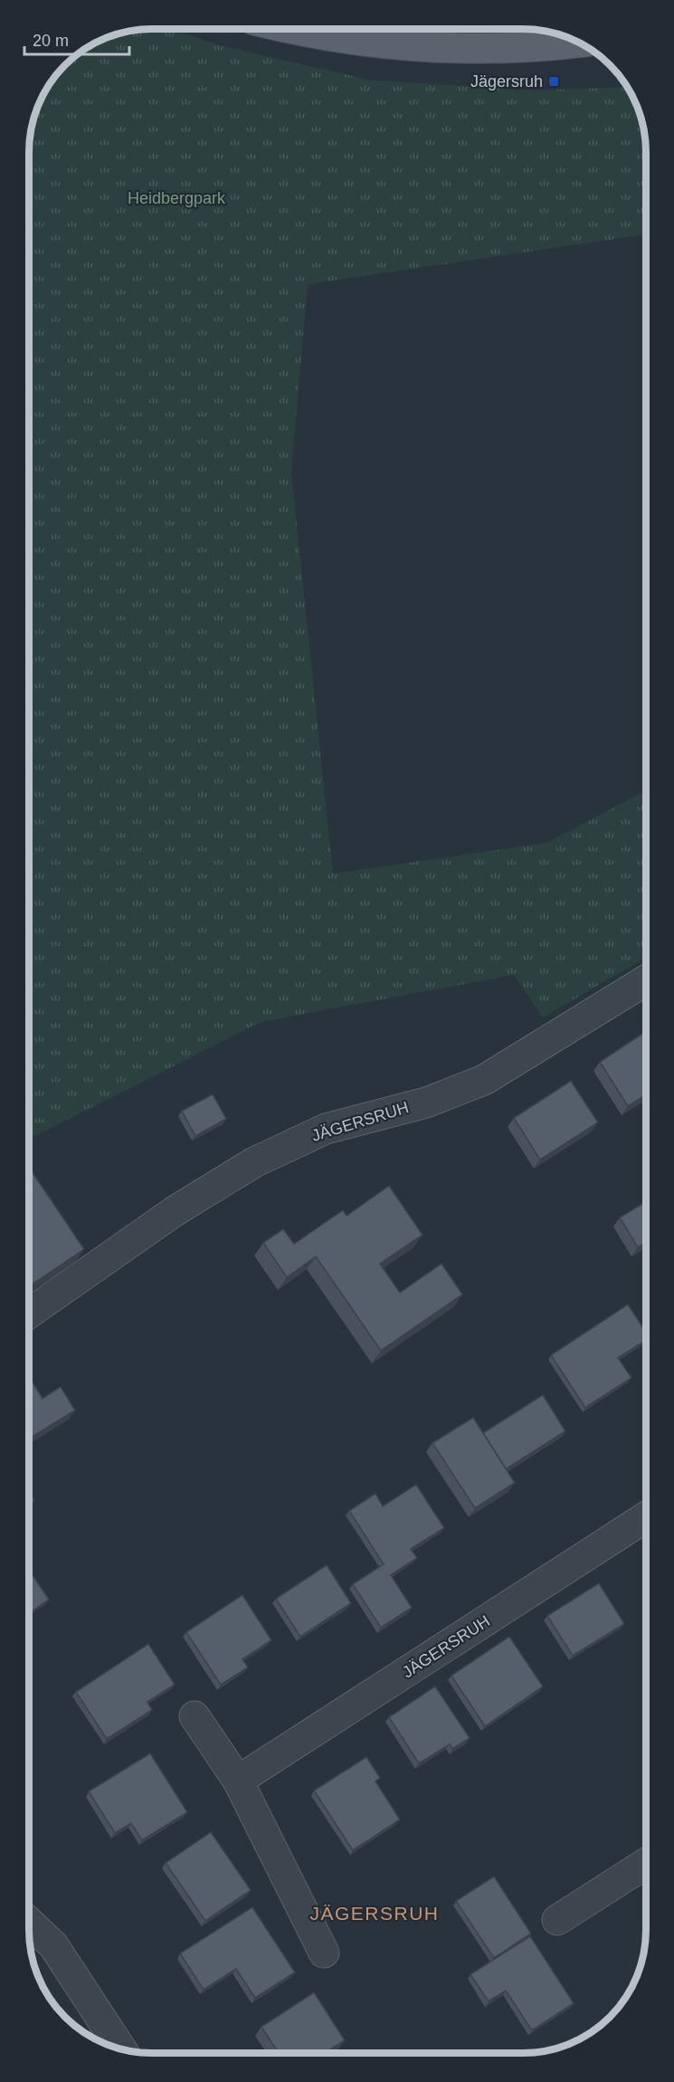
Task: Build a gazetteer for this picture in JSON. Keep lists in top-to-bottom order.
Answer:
{
  "streets": {
    "street": ["JÄGERSRUH"]
  },
  "districts": ["JÄGERSRUH"],
  "parks": ["Heidbergpark"],
  "places": {
    "transit": ["Jägersruh"]
  },
  "scale_bar": "20 m"
}
